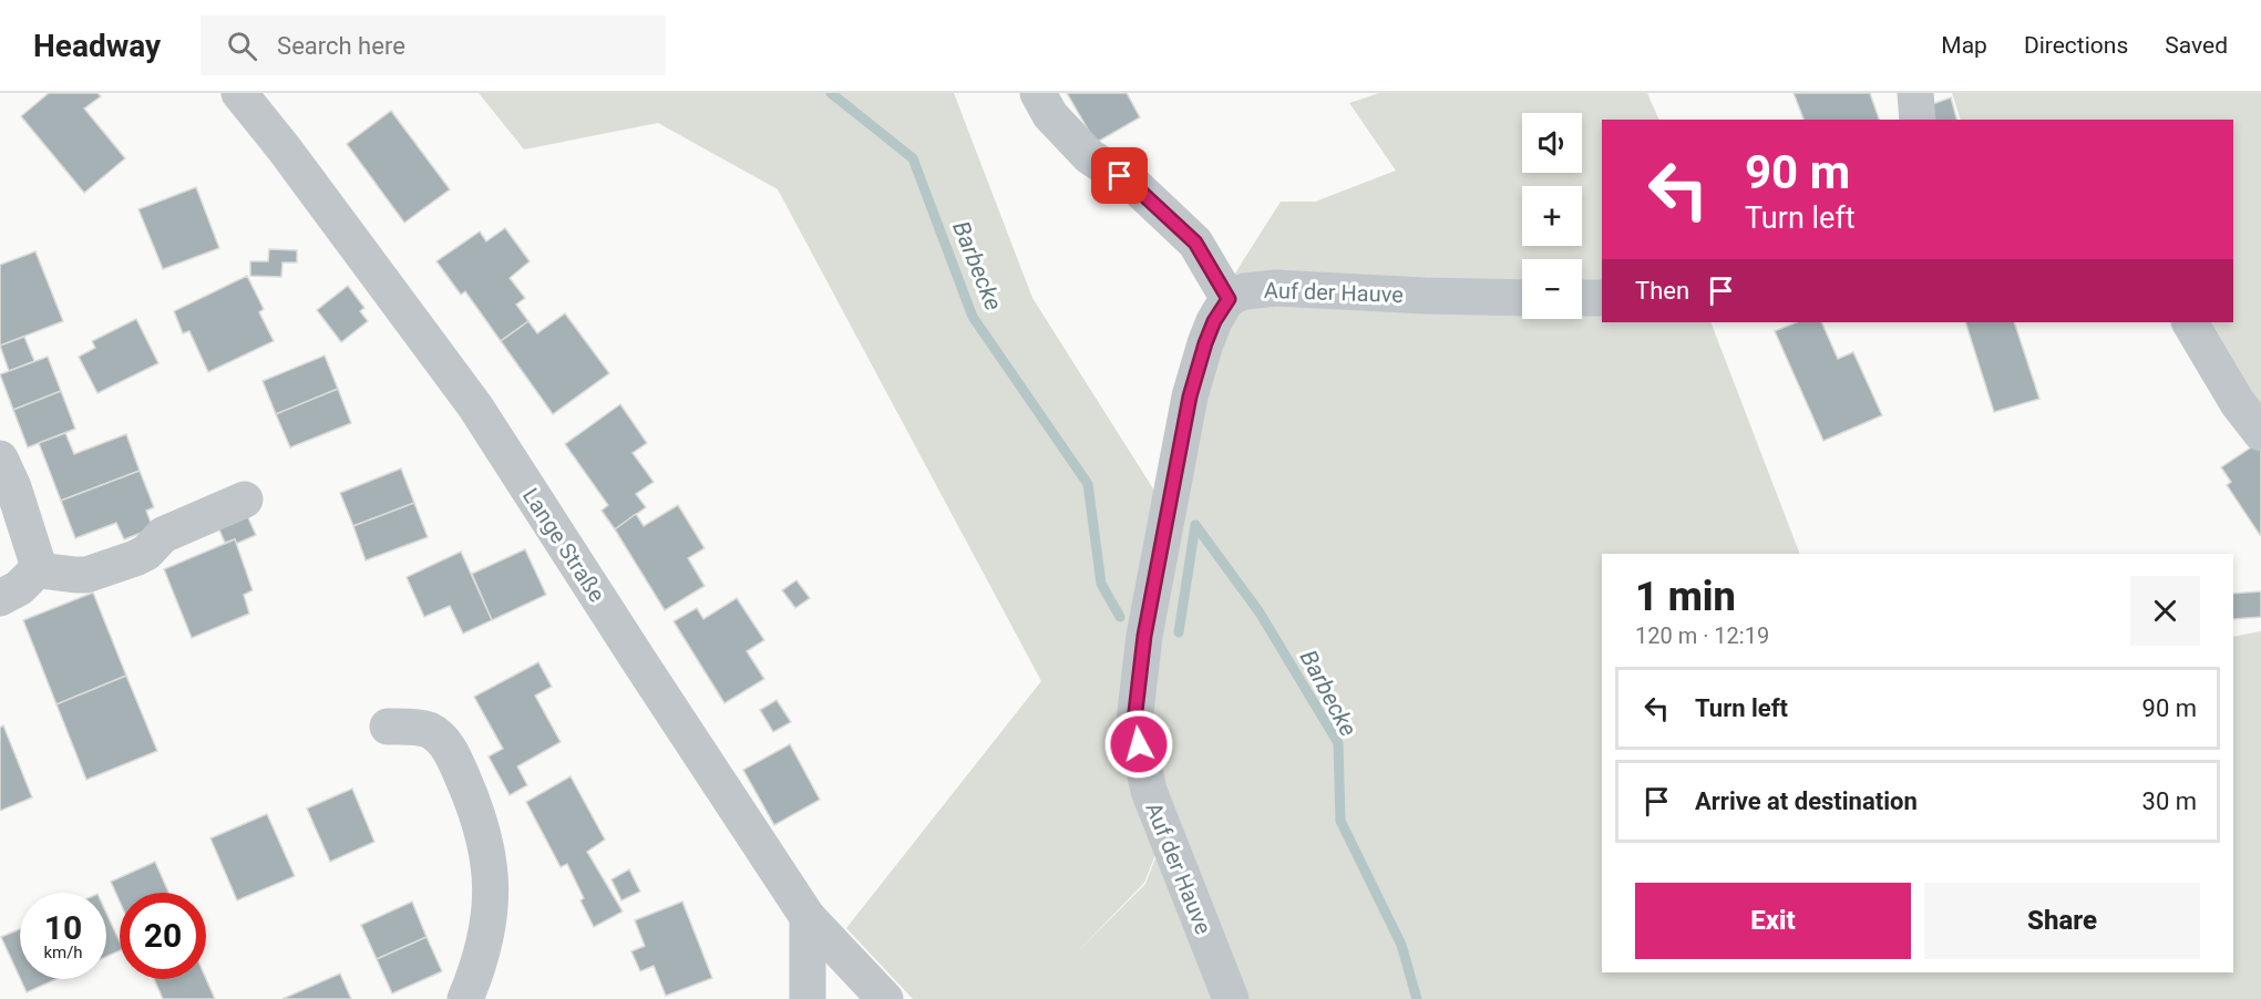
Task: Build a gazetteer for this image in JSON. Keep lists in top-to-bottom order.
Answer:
{
  "streets": {
    "street": ["Auf der Hauve", "Lange Straße"]
  },
  "water": ["Barbecke"],
  "page": {
    "header": "Headway",
    "search": "Search here",
    "nav": ["Map", "Directions", "Saved"],
    "map_buttons": ["+", "−"],
    "turn": ["90 m", "Turn left"],
    "then": "Then",
    "heading": ["1 min", "120 m · 12:19"],
    "list": [
      {
        "name": "Turn left",
        "value": "90 m"
      },
      {
        "name": "Arrive at destination",
        "value": "30 m"
      }
    ],
    "buttons": ["Exit", "Share"],
    "speed": "10 km/h",
    "limit": "20"
  }
}
